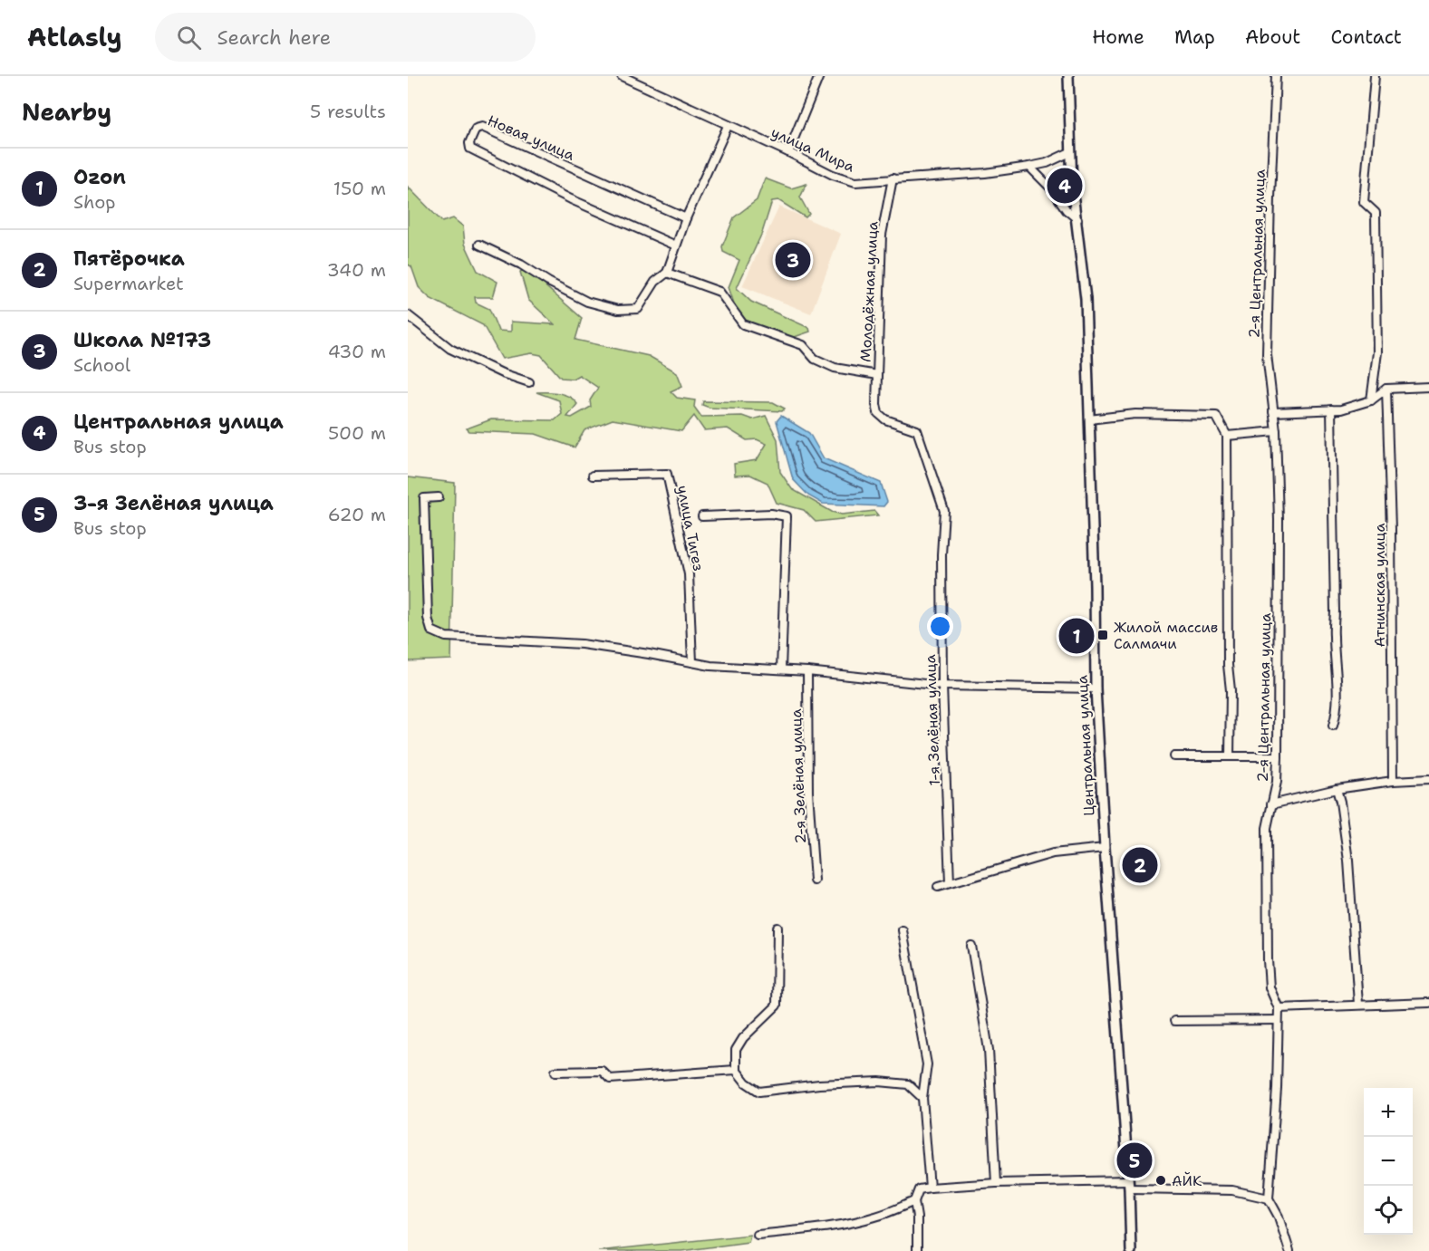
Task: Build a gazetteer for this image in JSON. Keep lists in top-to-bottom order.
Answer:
{
  "streets": {
    "street": [
      "Новая улица",
      "улица Мира",
      "2-я Центральная улица",
      "Молодёжная улица",
      "улица Тигез",
      "Атнинская улица",
      "1-я Зелёная улица",
      "Центральная улица",
      "2-я Зелёная улица"
    ]
  },
  "crossings": [
    ["улица Мира", "Молодёжная улица"],
    ["улица Мира", "Центральная улица"],
    ["Молодёжная улица", "1-я Зелёная улица"]
  ],
  "places": {
    "transit": ["Жилой массив Салмачи"],
    "other": ["АЙК"]
  },
  "page": {
    "header": "Atlasly",
    "search": "Search here",
    "nav": [
      "Home",
      "Map",
      "About",
      "Contact"
    ],
    "heading": ["Nearby", "5 results"],
    "list": [
      {
        "mark": "1",
        "name": "Ozon",
        "note": "Shop",
        "value": "150 m"
      },
      {
        "mark": "2",
        "name": "Пятёрочка",
        "note": "Supermarket",
        "value": "340 m"
      },
      {
        "mark": "3",
        "name": "Школа №173",
        "note": "School",
        "value": "430 m"
      },
      {
        "mark": "4",
        "name": "Центральная улица",
        "note": "Bus stop",
        "value": "500 m"
      },
      {
        "mark": "5",
        "name": "3-я Зелёная улица",
        "note": "Bus stop",
        "value": "620 m"
      }
    ],
    "pins": [
      "4",
      "3",
      "1",
      "2",
      "5"
    ],
    "map_buttons": ["+", "−"]
  }
}
